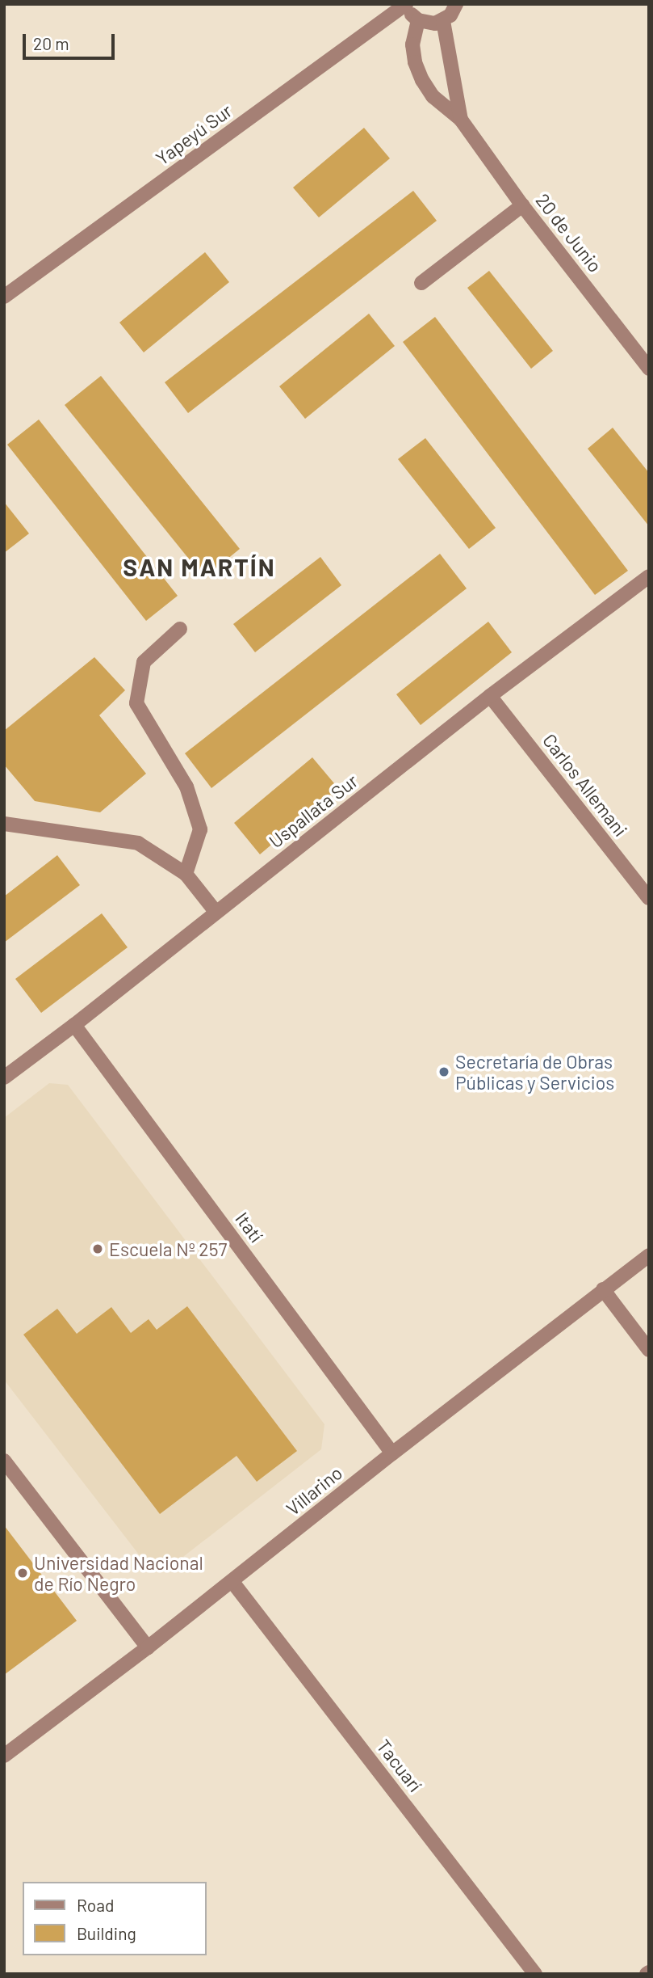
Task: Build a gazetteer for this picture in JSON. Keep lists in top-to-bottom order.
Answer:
{
  "streets": {
    "street": [
      "Yapeyú Sur",
      "20 de Junio",
      "Carlos Allemani",
      "Uspallata Sur",
      "Itatí",
      "Villarino",
      "Tacuarí"
    ]
  },
  "crossings": [
    ["Yapeyú Sur", "20 de Junio"],
    ["Carlos Allemani", "Uspallata Sur"],
    ["Uspallata Sur", "Itatí"],
    ["Itatí", "Villarino"],
    ["Villarino", "Tacuarí"]
  ],
  "districts": ["SAN MARTÍN"],
  "places": ["Secretaría de Obras Públicas y Servicios", "Escuela Nº 257", "Universidad Nacional de Río Negro"],
  "legend": ["Road", "Building"],
  "scale_bar": "20 m"
}
